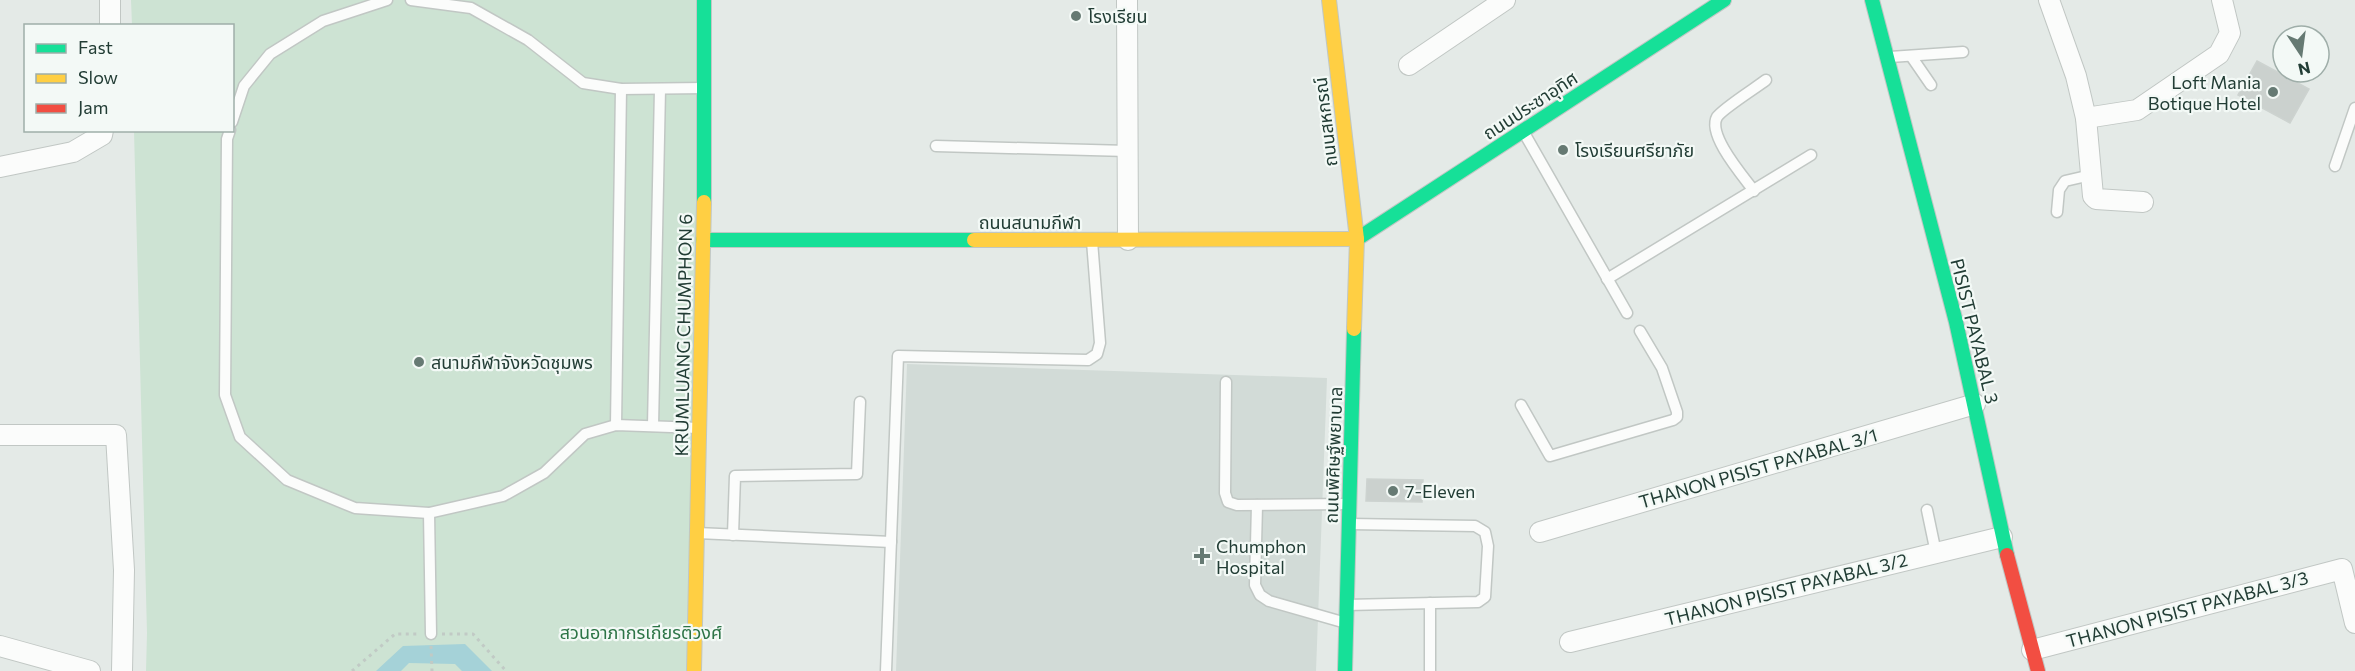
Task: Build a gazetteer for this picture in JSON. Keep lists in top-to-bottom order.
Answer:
{
  "streets": {
    "street": [
      "ถนนประชาอุทิศ",
      "ถนนสหกรณ์",
      "ถนนสนามกีฬา",
      "PISIST PAYABAL 3",
      "KRUMLUANG CHUMPHON 6",
      "ถนนพิศิษฐ์พยาบาล",
      "THANON PISIST PAYABAL 3/1",
      "THANON PISIST PAYABAL 3/2",
      "THANON PISIST PAYABAL 3/3"
    ]
  },
  "crossings": [
    ["ถนนประชาอุทิศ", "ถนนสหกรณ์"],
    ["ถนนประชาอุทิศ", "ถนนสนามกีฬา"],
    ["ถนนประชาอุทิศ", "ถนนพิศิษฐ์พยาบาล"],
    ["ถนนสหกรณ์", "ถนนสนามกีฬา"],
    ["ถนนสหกรณ์", "ถนนพิศิษฐ์พยาบาล"],
    ["ถนนสนามกีฬา", "KRUMLUANG CHUMPHON 6"],
    ["ถนนสนามกีฬา", "ถนนพิศิษฐ์พยาบาล"],
    ["PISIST PAYABAL 3", "THANON PISIST PAYABAL 3/1"],
    ["PISIST PAYABAL 3", "THANON PISIST PAYABAL 3/2"],
    ["PISIST PAYABAL 3", "THANON PISIST PAYABAL 3/3"]
  ],
  "parks": ["สวนอาภากรเกียรติวงศ์"],
  "places": {
    "other": [
      "โรงเรียน",
      "Loft Mania Botique Hotel",
      "โรงเรียนศรียาภัย",
      "สนามกีฬาจังหวัดชุมพร",
      "7-Eleven"
    ],
    "health": ["Chumphon Hospital"]
  },
  "legend": ["Fast", "Slow", "Jam"],
  "north": "bottom"
}
